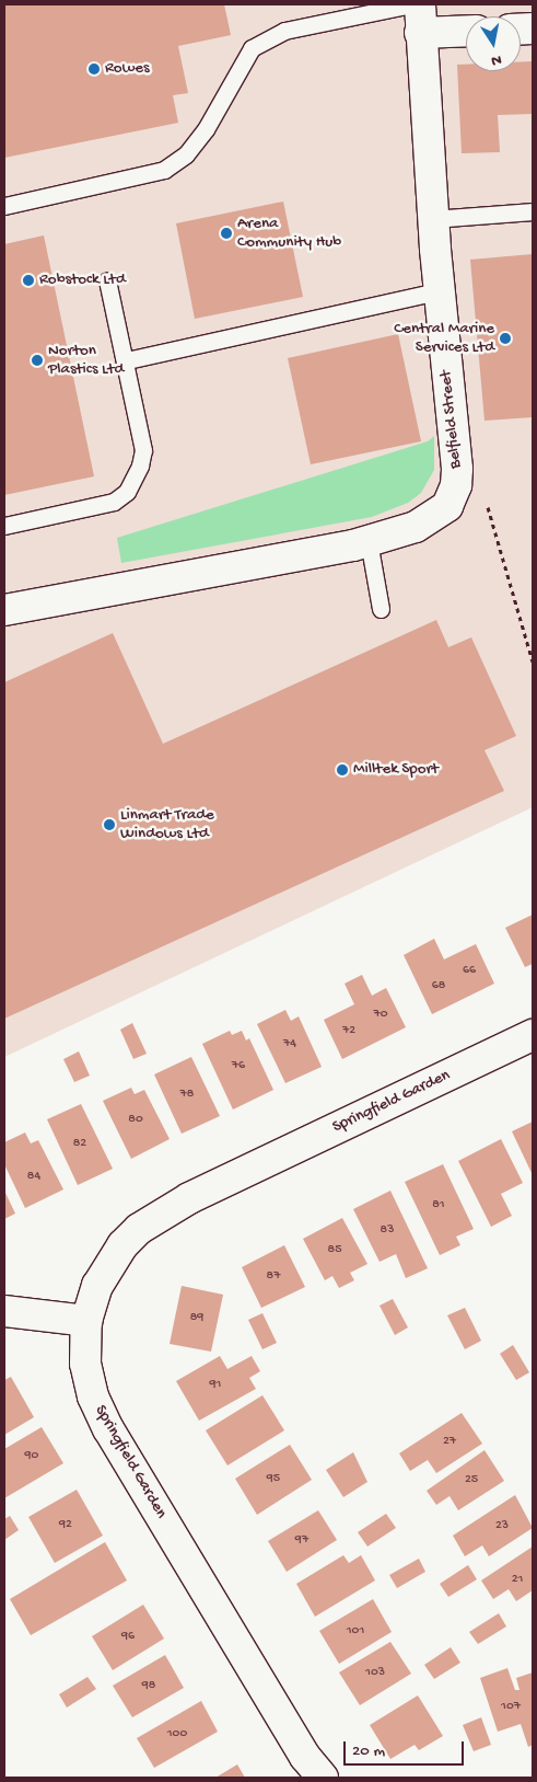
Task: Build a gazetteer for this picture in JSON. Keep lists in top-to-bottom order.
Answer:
{
  "streets": {
    "street": ["Belfield Street", "Springfield Garden"]
  },
  "places": [
    "Rowes",
    "Arena Community Hub",
    "Robstock Ltd",
    "Central Marine Services Ltd",
    "Norton Plastics Ltd",
    "Milltek Sport",
    "Linmart Trade Windows Ltd"
  ],
  "house_numbers": [
    "66",
    "68",
    "70",
    "72",
    "74",
    "76",
    "78",
    "80",
    "82",
    "84",
    "81",
    "83",
    "85",
    "87",
    "89",
    "91",
    "27",
    "90",
    "95",
    "25",
    "92",
    "23",
    "97",
    "21",
    "101",
    "96",
    "103",
    "98",
    "107",
    "100"
  ],
  "scale_bar": "20 m",
  "north": "bottom"
}
